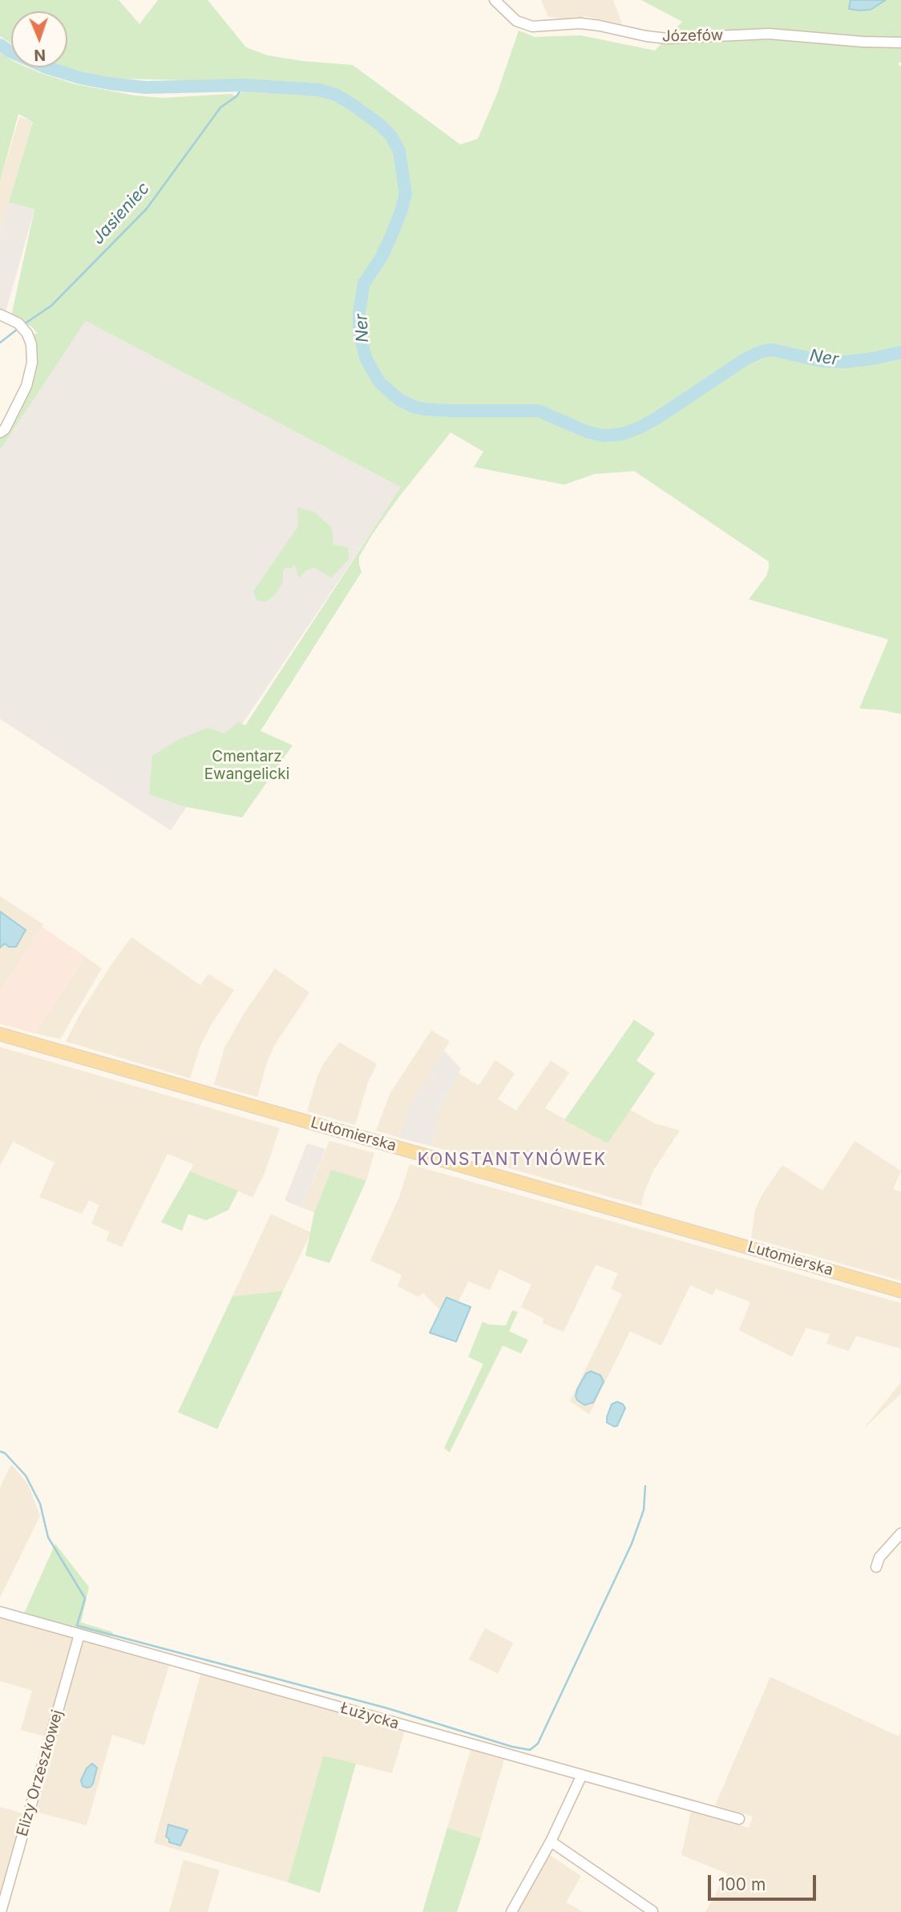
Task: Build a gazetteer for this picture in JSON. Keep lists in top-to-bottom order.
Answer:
{
  "streets": {
    "main road": ["Lutomierska"],
    "street": ["Józefów", "Łużycka", "Elizy Orzeszkowej"]
  },
  "crossings": [
    ["Łużycka", "Elizy Orzeszkowej"]
  ],
  "districts": ["KONSTANTYNÓWEK"],
  "water": ["Jasieniec", "Ner"],
  "parks": ["Cmentarz Ewangelicki"],
  "scale_bar": "100 m",
  "north": "bottom"
}
